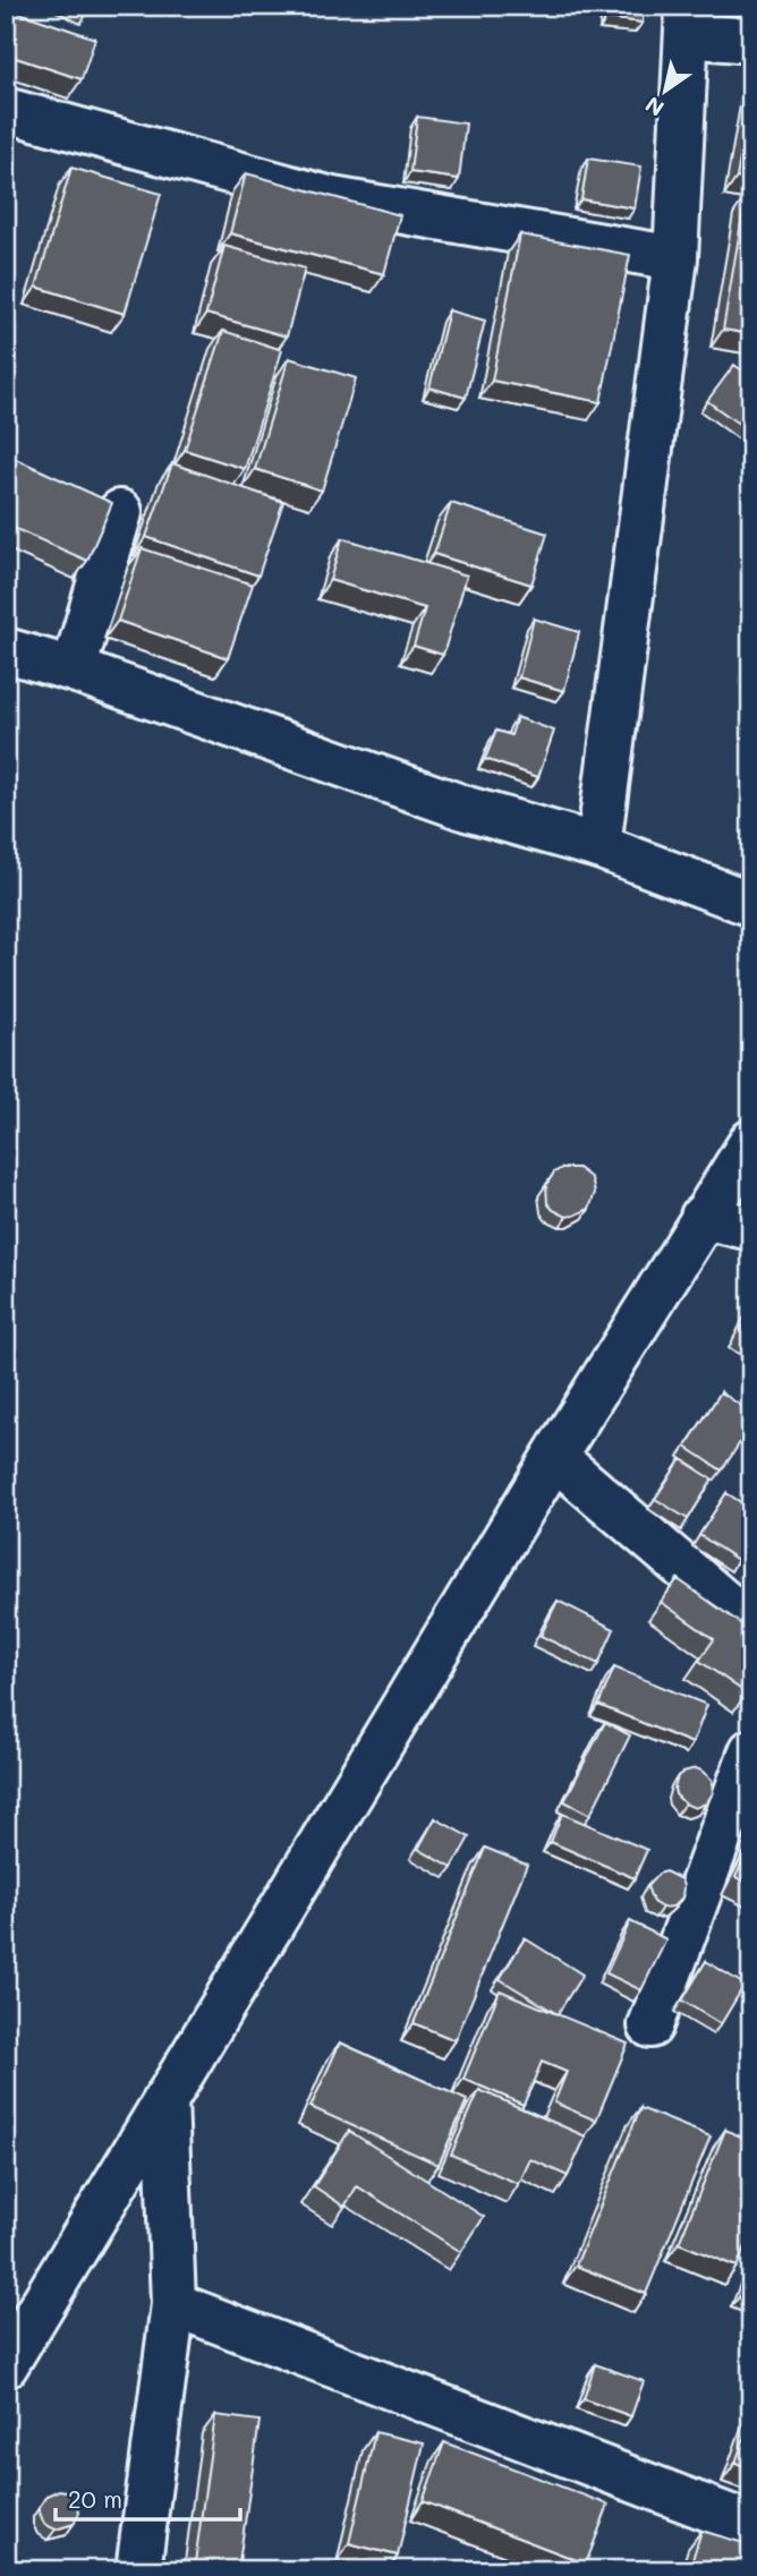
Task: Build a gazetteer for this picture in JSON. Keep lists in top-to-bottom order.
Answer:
{
  "scale_bar": "20 m",
  "north": "bottom left"
}
